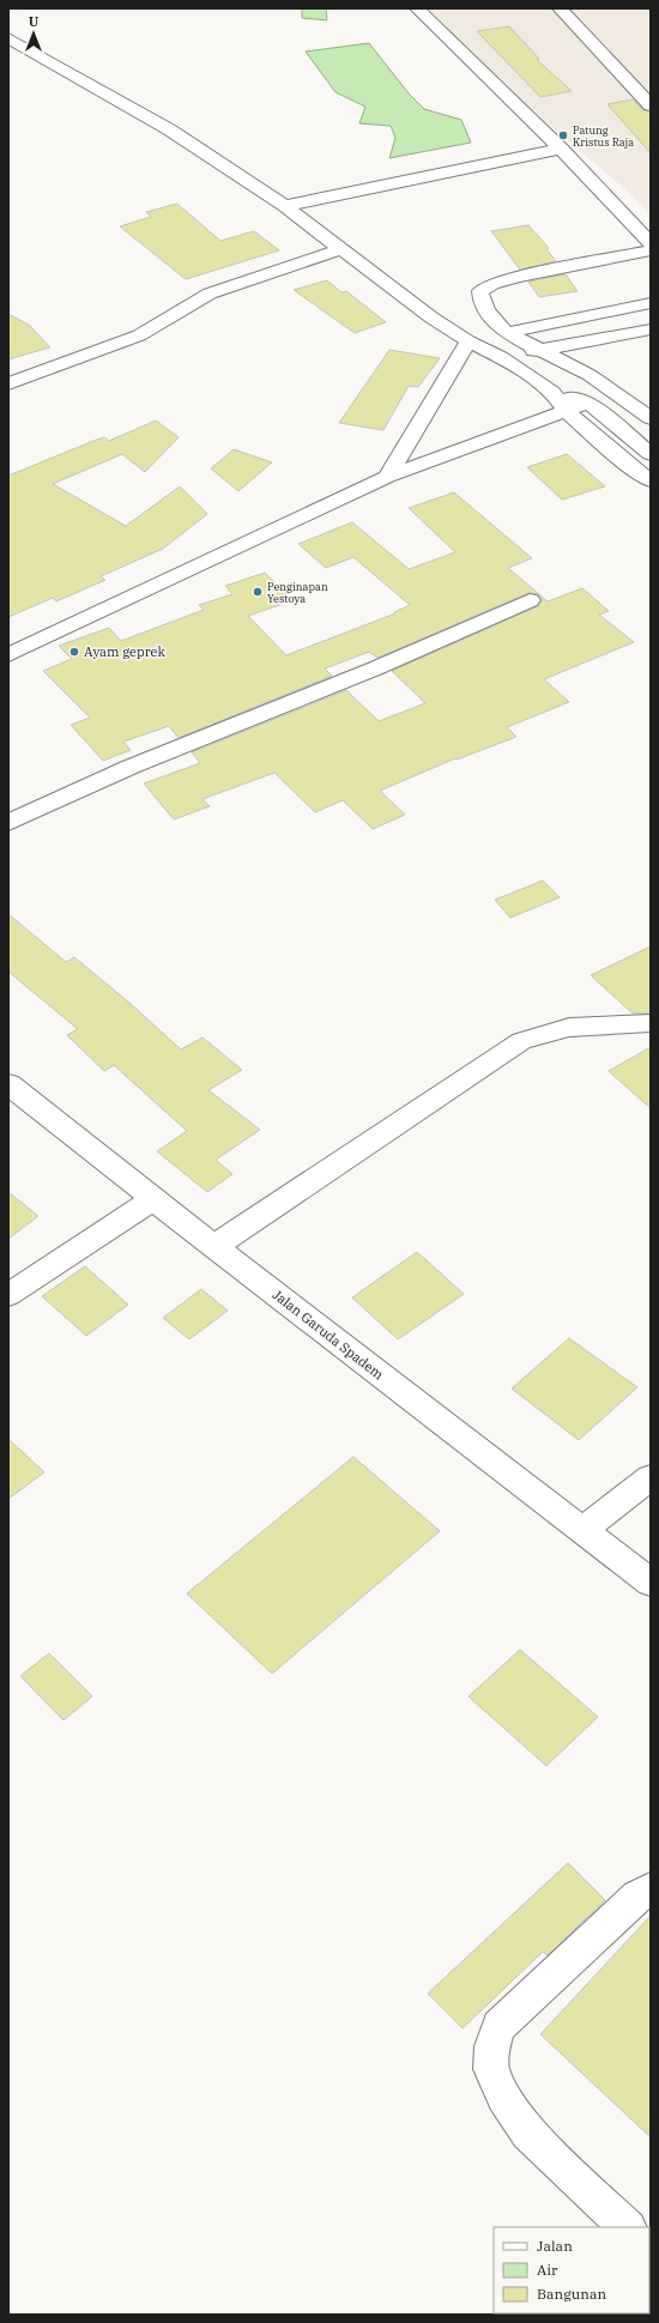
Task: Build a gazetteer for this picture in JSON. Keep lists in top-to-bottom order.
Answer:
{
  "streets": {
    "street": ["Jalan Garuda Spadem"]
  },
  "places": ["Patung Kristus Raja", "Penginapan Yestoya", "Ayam geprek"],
  "legend": ["Jalan", "Air", "Bangunan"],
  "north": "top"
}
